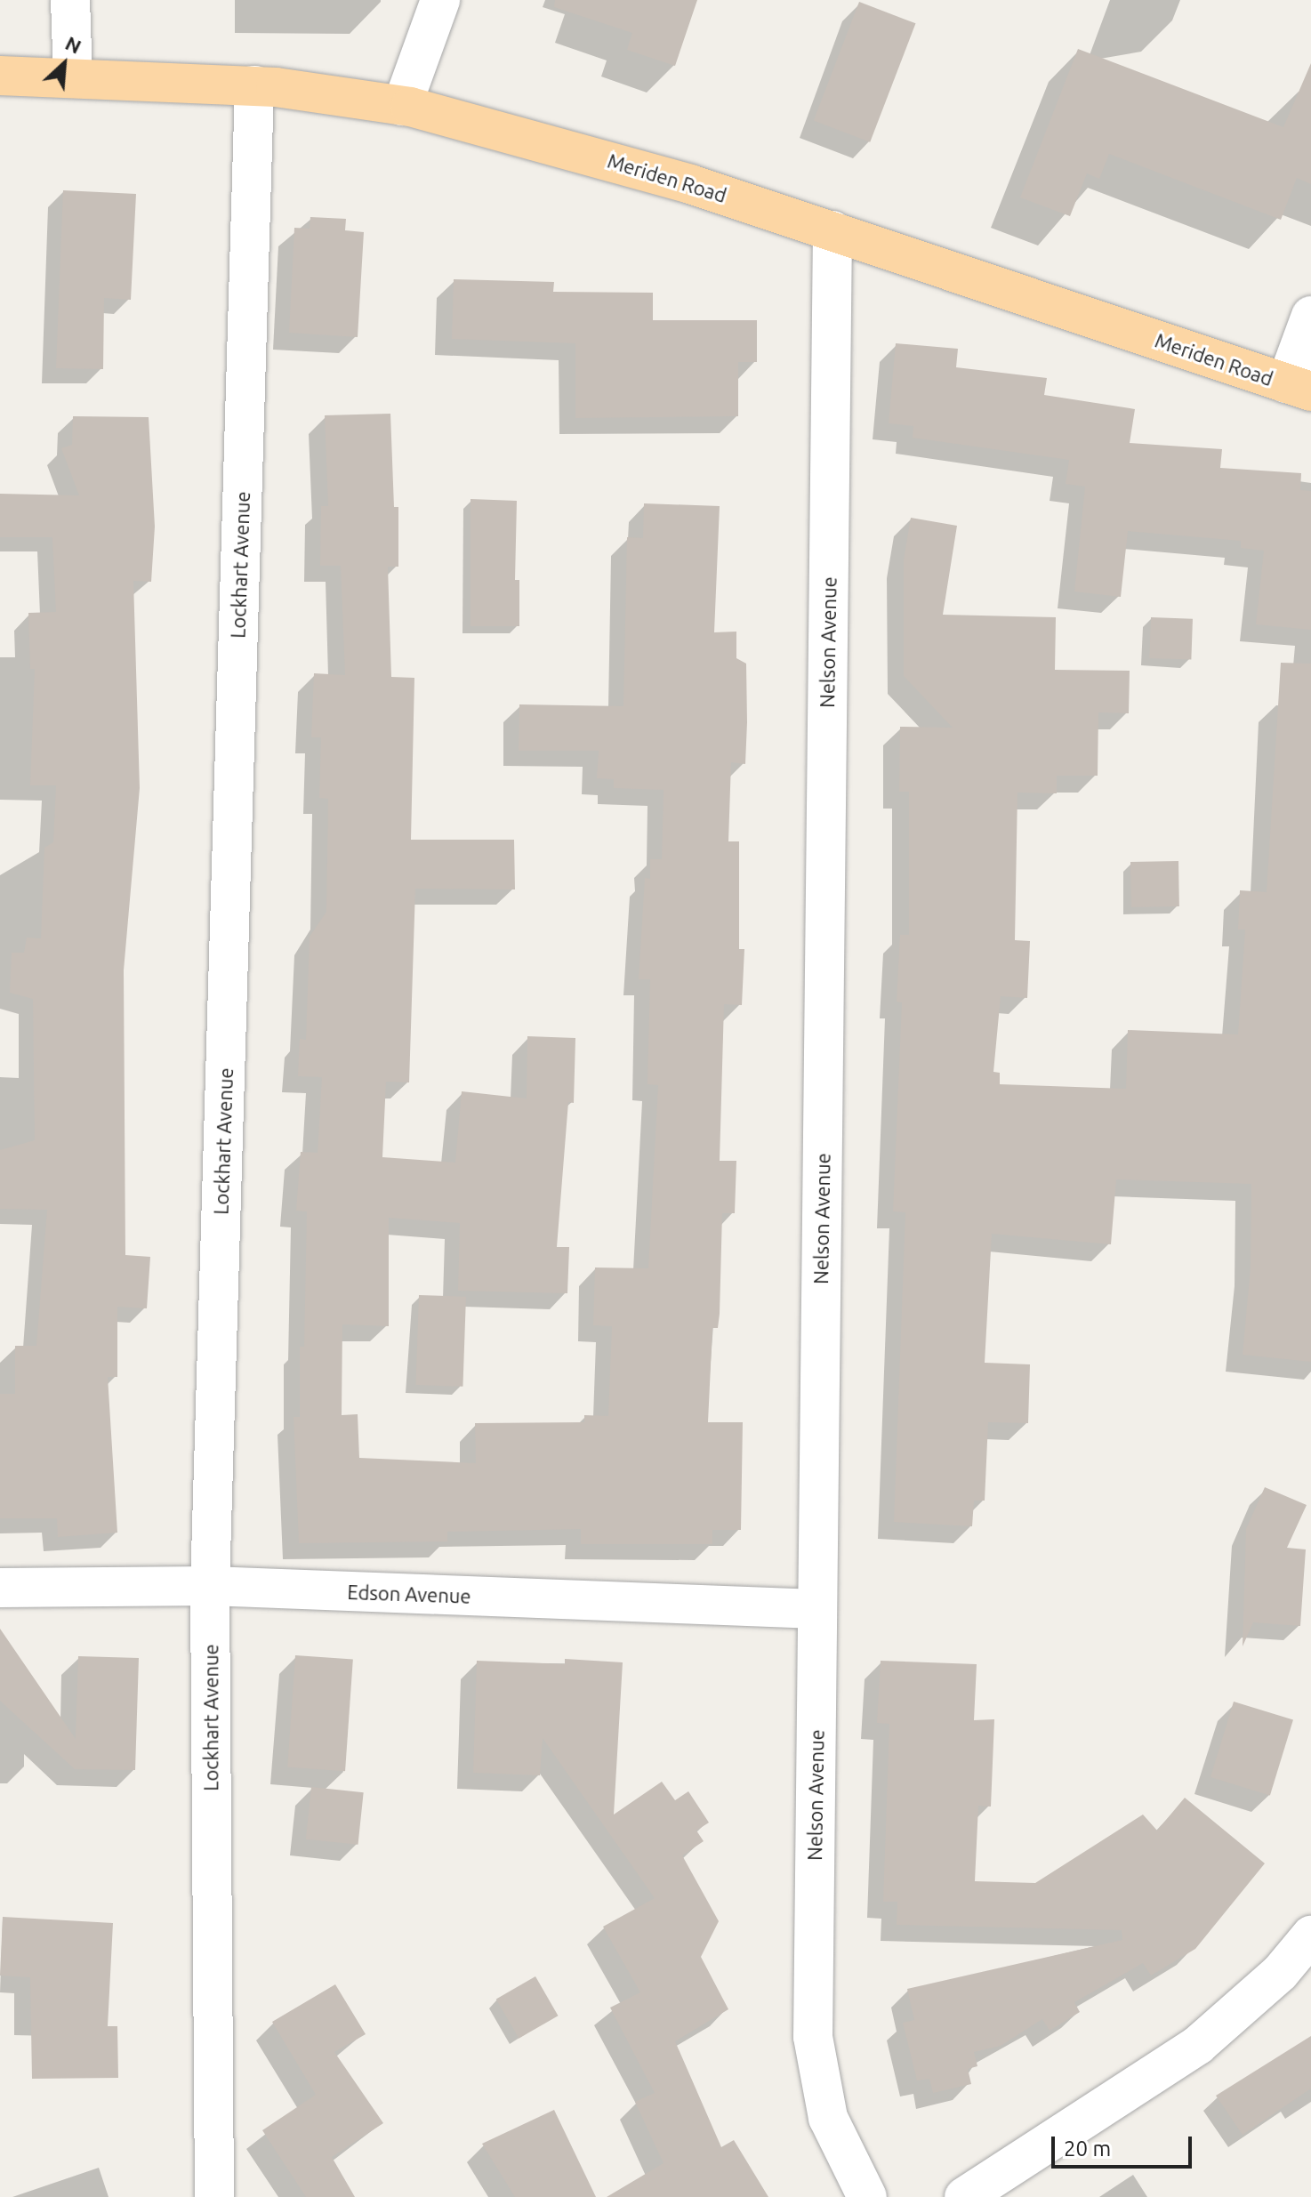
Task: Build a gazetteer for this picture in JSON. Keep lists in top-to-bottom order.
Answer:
{
  "streets": {
    "main road": ["Meriden Road"],
    "street": ["Lockhart Avenue", "Nelson Avenue", "Edson Avenue"]
  },
  "crossings": [
    ["Meriden Road", "Lockhart Avenue"],
    ["Meriden Road", "Nelson Avenue"],
    ["Lockhart Avenue", "Edson Avenue"],
    ["Nelson Avenue", "Edson Avenue"]
  ],
  "scale_bar": "20 m",
  "north": "top right"
}
